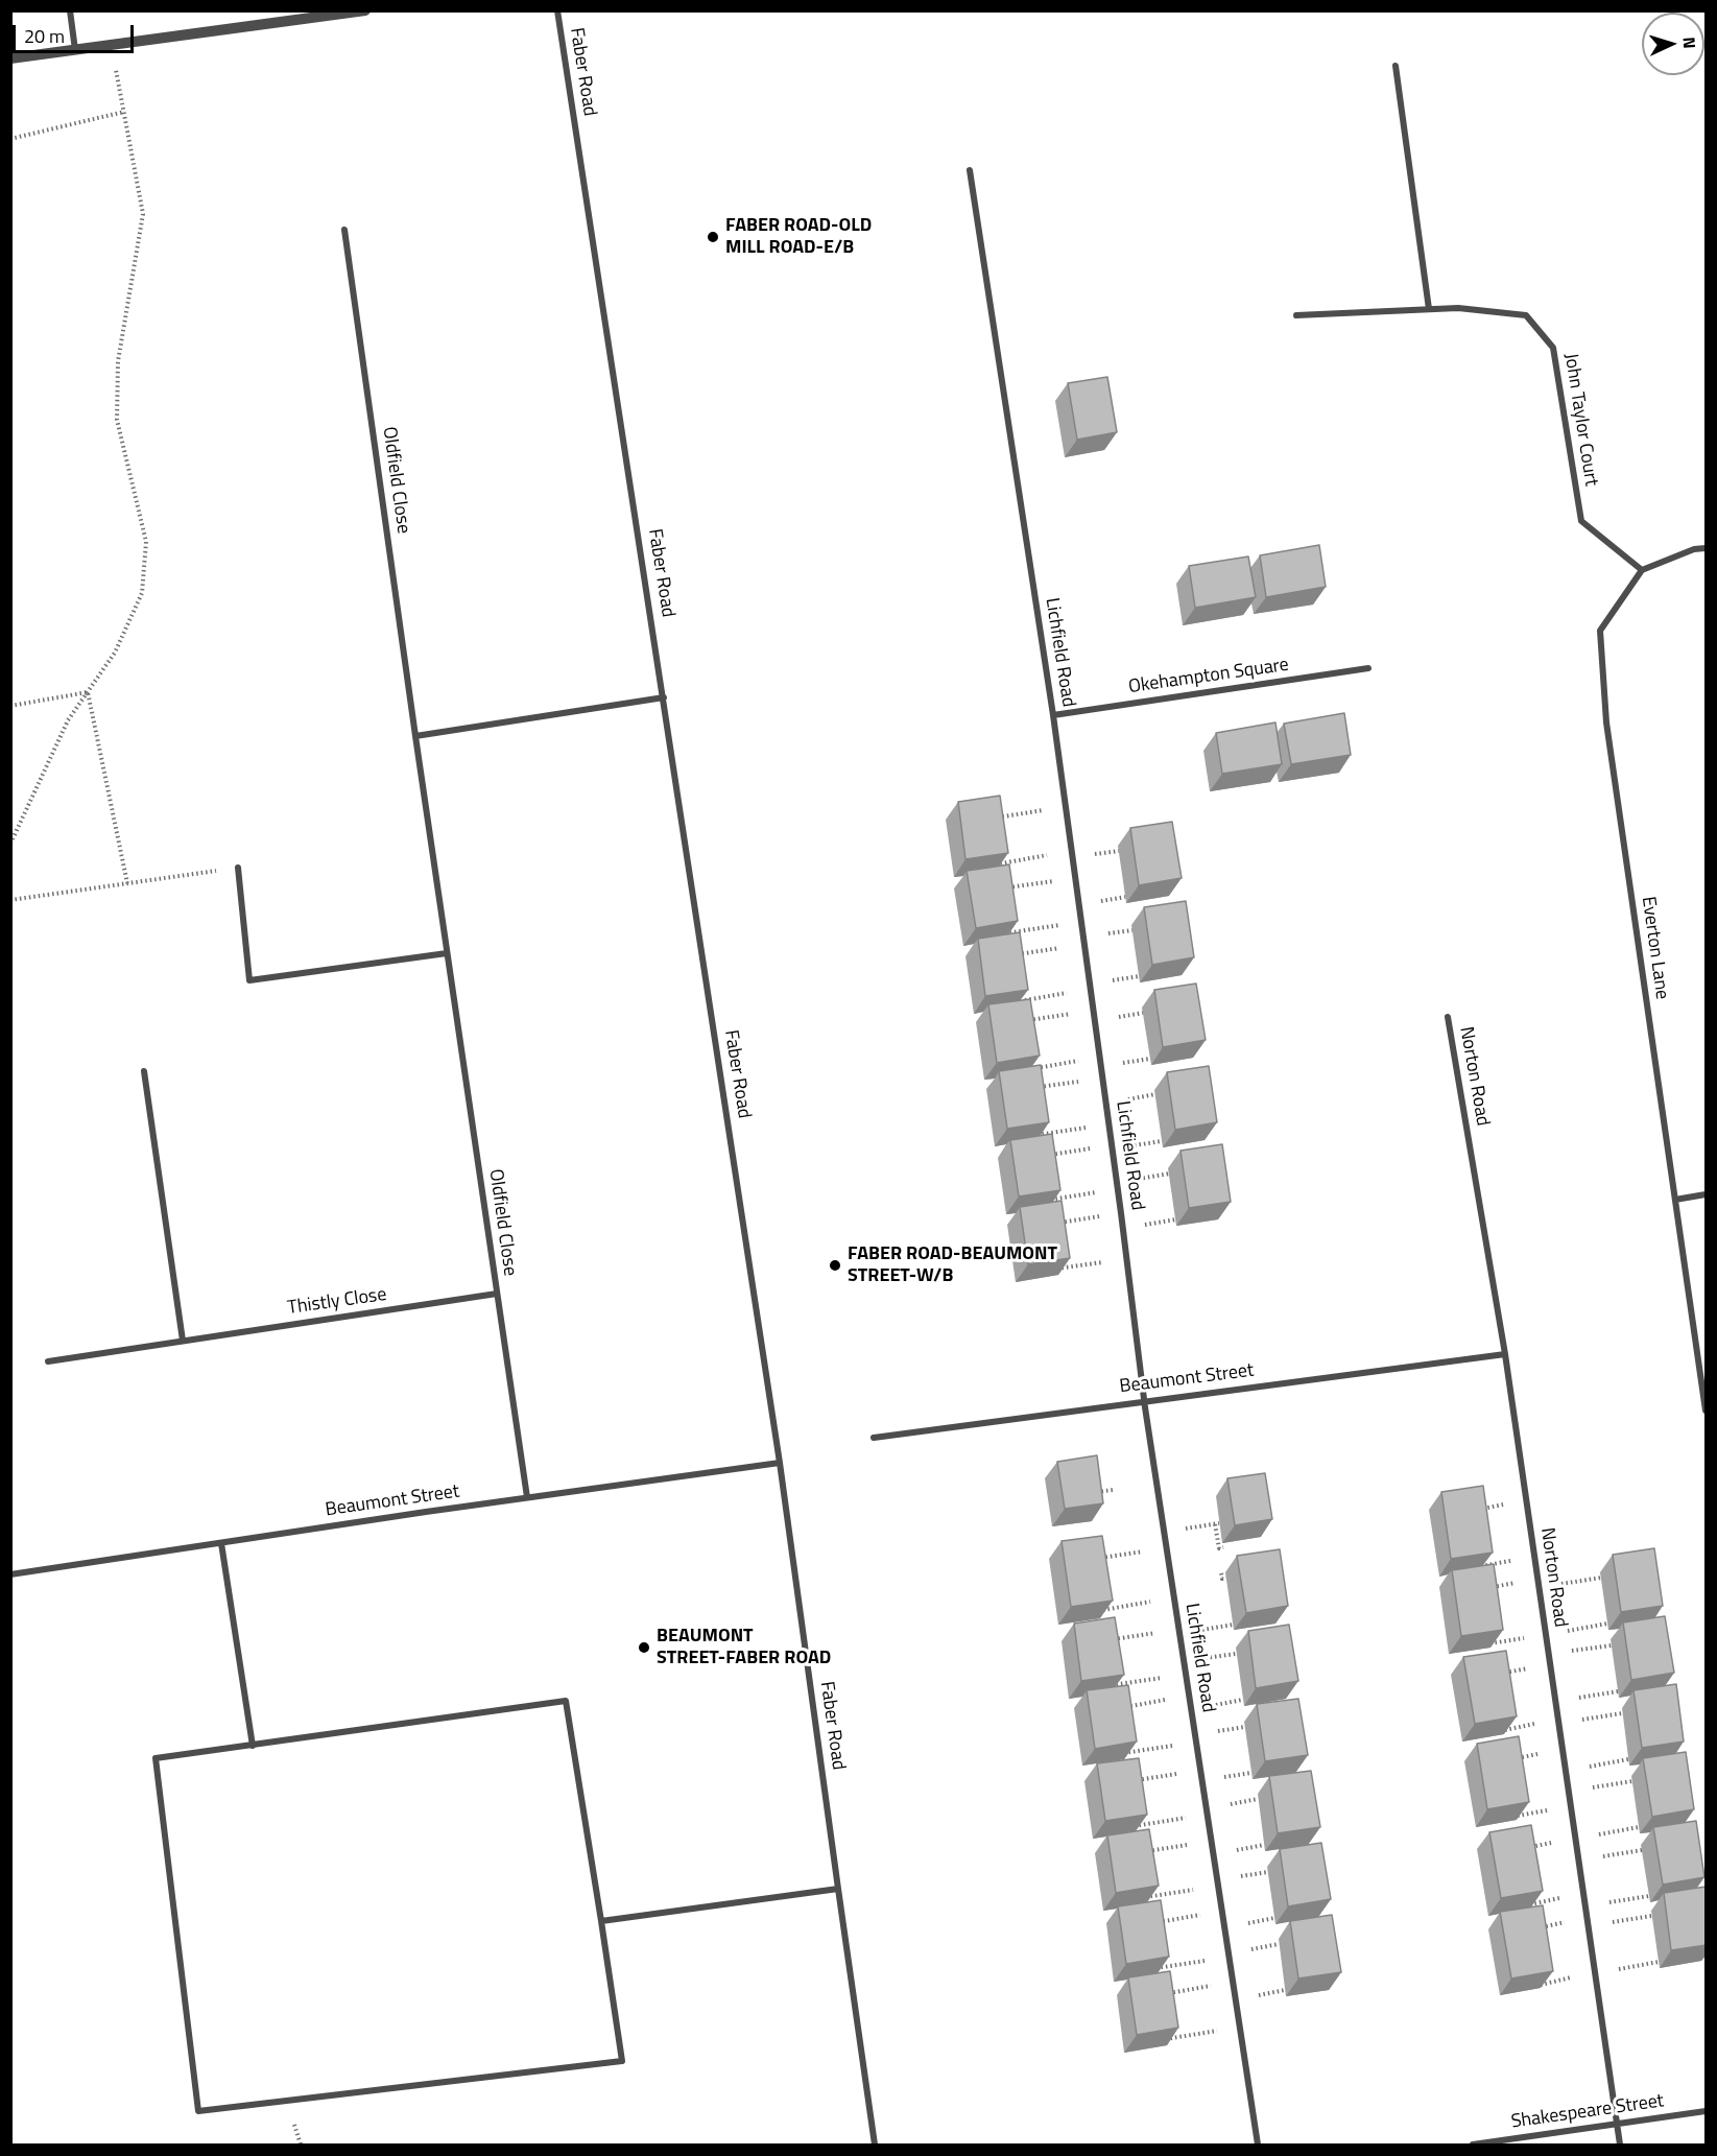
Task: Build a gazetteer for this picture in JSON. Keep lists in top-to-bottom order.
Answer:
{
  "streets": {
    "street": [
      "Faber Road",
      "John Taylor Court",
      "Oldfield Close",
      "Lichfield Road",
      "Okehampton Square",
      "Everton Lane",
      "Norton Road",
      "Thistly Close",
      "Beaumont Street",
      "Shakespeare Street"
    ]
  },
  "crossings": [
    ["Faber Road", "Beaumont Street"],
    ["John Taylor Court", "Everton Lane"],
    ["Oldfield Close", "Thistly Close"],
    ["Oldfield Close", "Beaumont Street"],
    ["Lichfield Road", "Okehampton Square"],
    ["Lichfield Road", "Beaumont Street"],
    ["Norton Road", "Beaumont Street"],
    ["Norton Road", "Shakespeare Street"]
  ],
  "places": ["FABER ROAD-OLD MILL ROAD-E/B", "FABER ROAD-BEAUMONT STREET-W/B", "BEAUMONT STREET-FABER ROAD"],
  "scale_bar": "20 m",
  "north": "right"
}
